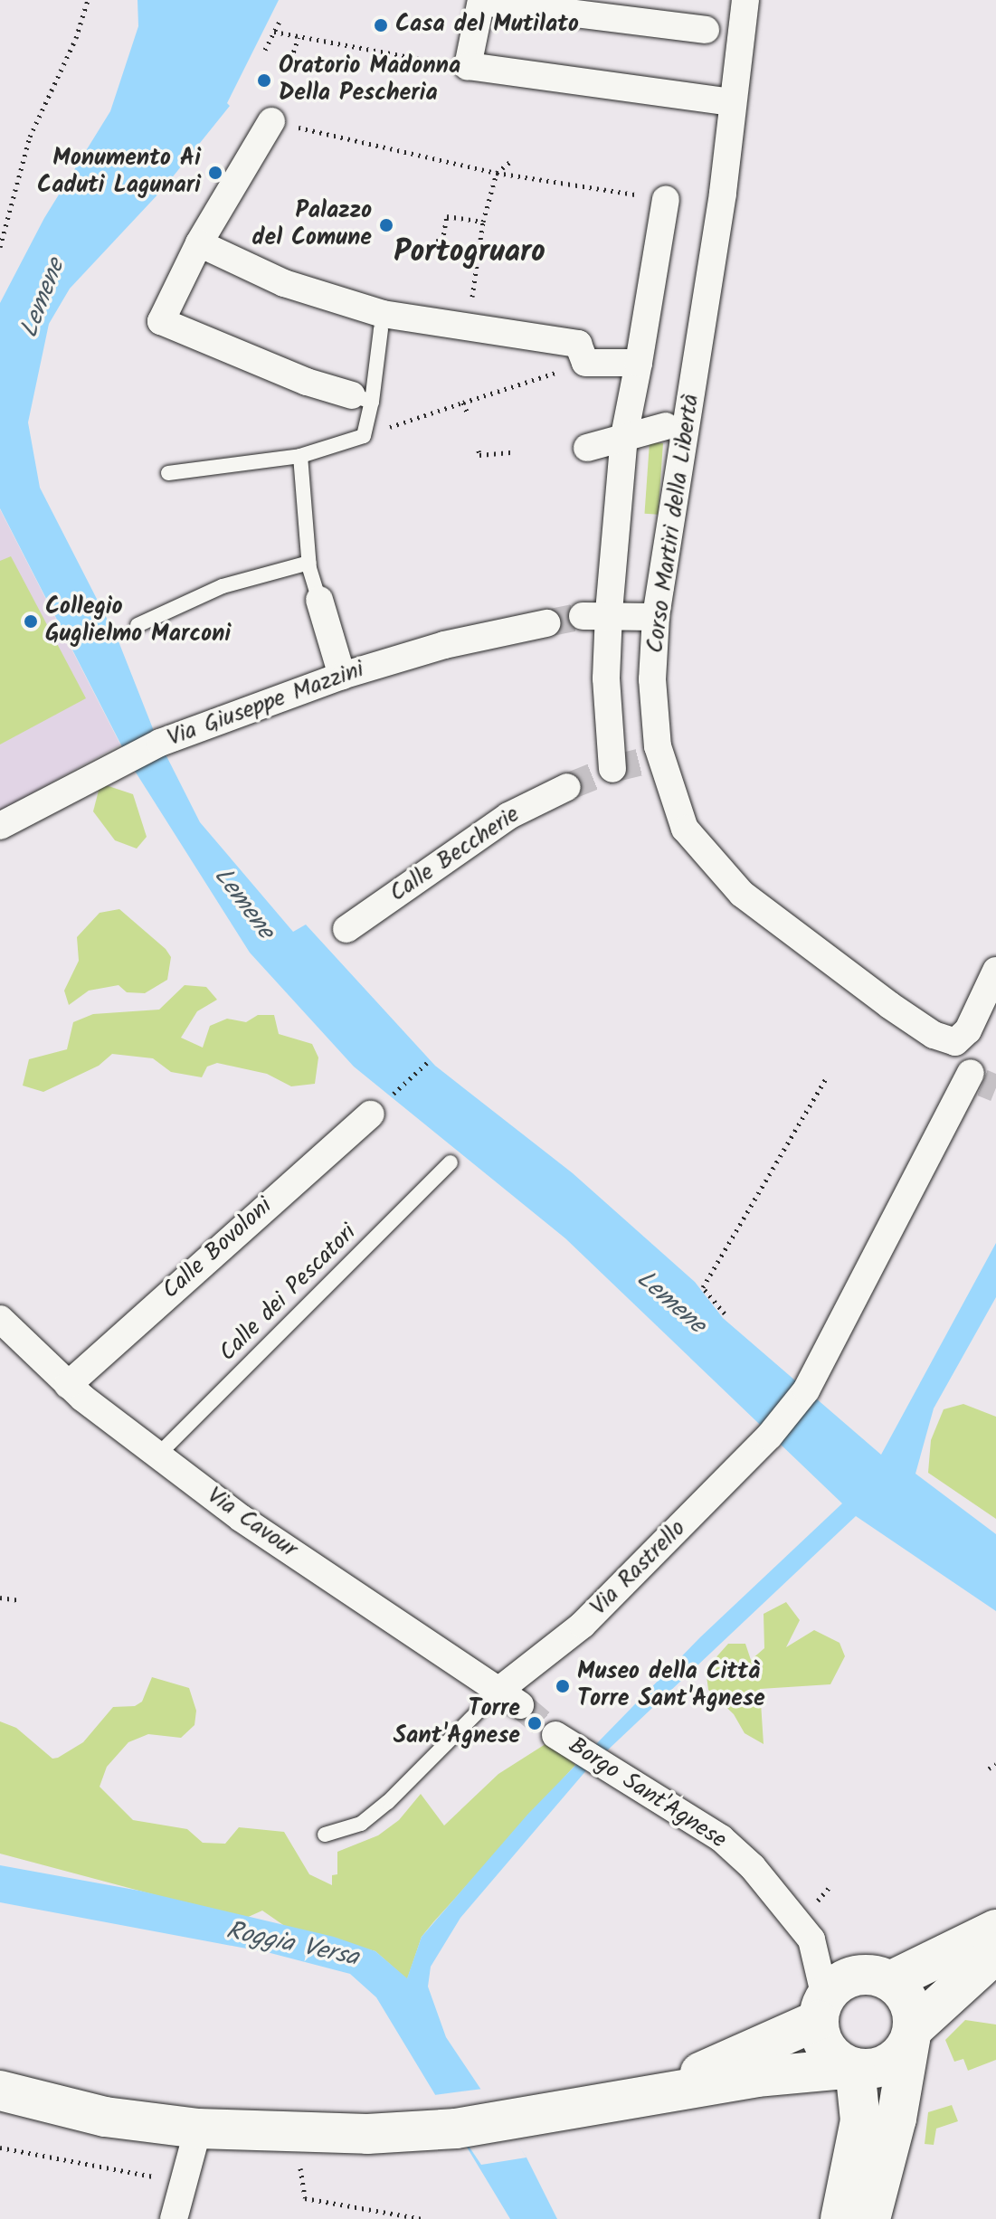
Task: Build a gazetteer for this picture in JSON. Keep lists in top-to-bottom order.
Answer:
{
  "streets": {
    "street": [
      "Corso Martiri della Libertà",
      "Via Giuseppe Mazzini",
      "Calle Beccherie",
      "Calle Bovoloni",
      "Via Cavour",
      "Via Rastrello",
      "Borgo Sant'Agnese"
    ],
    "lane": ["Calle dei Pescatori"]
  },
  "crossings": [
    ["Corso Martiri della Libertà", "Via Rastrello"],
    ["Calle Bovoloni", "Via Cavour"],
    ["Calle dei Pescatori", "Via Cavour"],
    ["Via Cavour", "Via Rastrello"]
  ],
  "districts": ["Portogruaro"],
  "water": ["Lemene", "Roggia Versa"],
  "places": [
    "Casa del Mutilato",
    "Oratorio Madonna Della Pescheria",
    "Monumento Ai Caduti Lagunari",
    "Palazzo del Comune",
    "Collegio Guglielmo Marconi",
    "Museo della Città Torre Sant'Agnese",
    "Torre Sant'Agnese"
  ]
}
